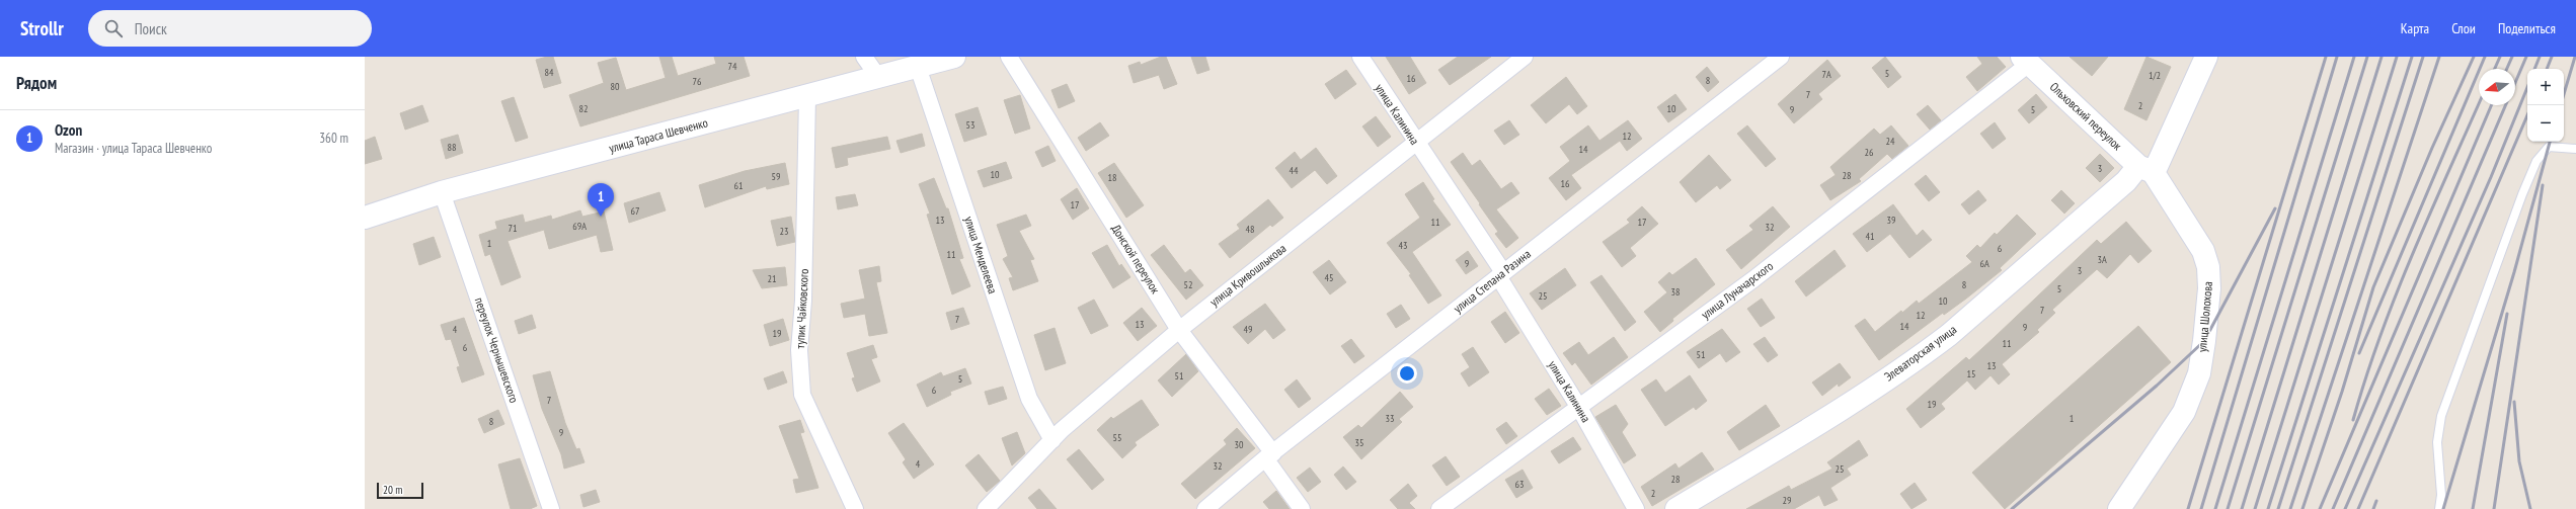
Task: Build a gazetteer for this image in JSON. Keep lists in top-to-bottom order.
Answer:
{
  "streets": {
    "street": [
      "улица Калинина",
      "Ольховский переулок",
      "улица Тараса Шевченко",
      "улица Менделеева",
      "Донской переулок",
      "улица Кривошлыкова",
      "улица Степана Разина",
      "улица Луначарского",
      "тупик Чайковского",
      "улица Шолохова",
      "переулок Чернышевского",
      "Элеваторская улица"
    ]
  },
  "crossings": [
    ["улица Калинина", "улица Кривошлыкова"],
    ["улица Калинина", "улица Степана Разина"],
    ["улица Калинина", "улица Луначарского"],
    ["Ольховский переулок", "улица Луначарского"],
    ["Ольховский переулок", "улица Шолохова"],
    ["Ольховский переулок", "Элеваторская улица"],
    ["улица Тараса Шевченко", "улица Менделеева"],
    ["улица Тараса Шевченко", "тупик Чайковского"],
    ["улица Тараса Шевченко", "переулок Чернышевского"],
    ["улица Менделеева", "улица Кривошлыкова"],
    ["Донской переулок", "улица Кривошлыкова"],
    ["Донской переулок", "улица Степана Разина"],
    ["улица Шолохова", "Элеваторская улица"]
  ],
  "house_numbers": [
    "74",
    "84",
    "5",
    "7А",
    "1/2",
    "16",
    "8",
    "76",
    "80",
    "7",
    "2",
    "82",
    "10",
    "9",
    "5",
    "53",
    "12",
    "24",
    "88",
    "14",
    "26",
    "3",
    "44",
    "10",
    "28",
    "59",
    "18",
    "16",
    "61",
    "17",
    "67",
    "13",
    "39",
    "11",
    "17",
    "69А",
    "32",
    "71",
    "48",
    "23",
    "41",
    "1",
    "43",
    "6",
    "11",
    "3А",
    "9",
    "6А",
    "3",
    "45",
    "21",
    "52",
    "8",
    "5",
    "38",
    "25",
    "10",
    "7",
    "12",
    "7",
    "13",
    "14",
    "9",
    "4",
    "49",
    "19",
    "11",
    "6",
    "51",
    "13",
    "15",
    "51",
    "5",
    "6",
    "7",
    "19",
    "33",
    "1",
    "8",
    "9",
    "55",
    "35",
    "30",
    "4",
    "32",
    "25",
    "28",
    "63",
    "2",
    "29"
  ],
  "scale_bar": "20 m",
  "north": "left",
  "page": {
    "header": "Strollr",
    "search": "Поиск",
    "nav": ["Карта", "Слои", "Поделиться"],
    "heading": "Рядом",
    "map_buttons": ["+", "−"],
    "list": [
      {
        "mark": "1",
        "name": "Ozon",
        "note": "Магазин · улица Тараса Шевченко",
        "value": "360 m"
      }
    ],
    "pins": "1",
    "scale": "20 m"
  }
}
